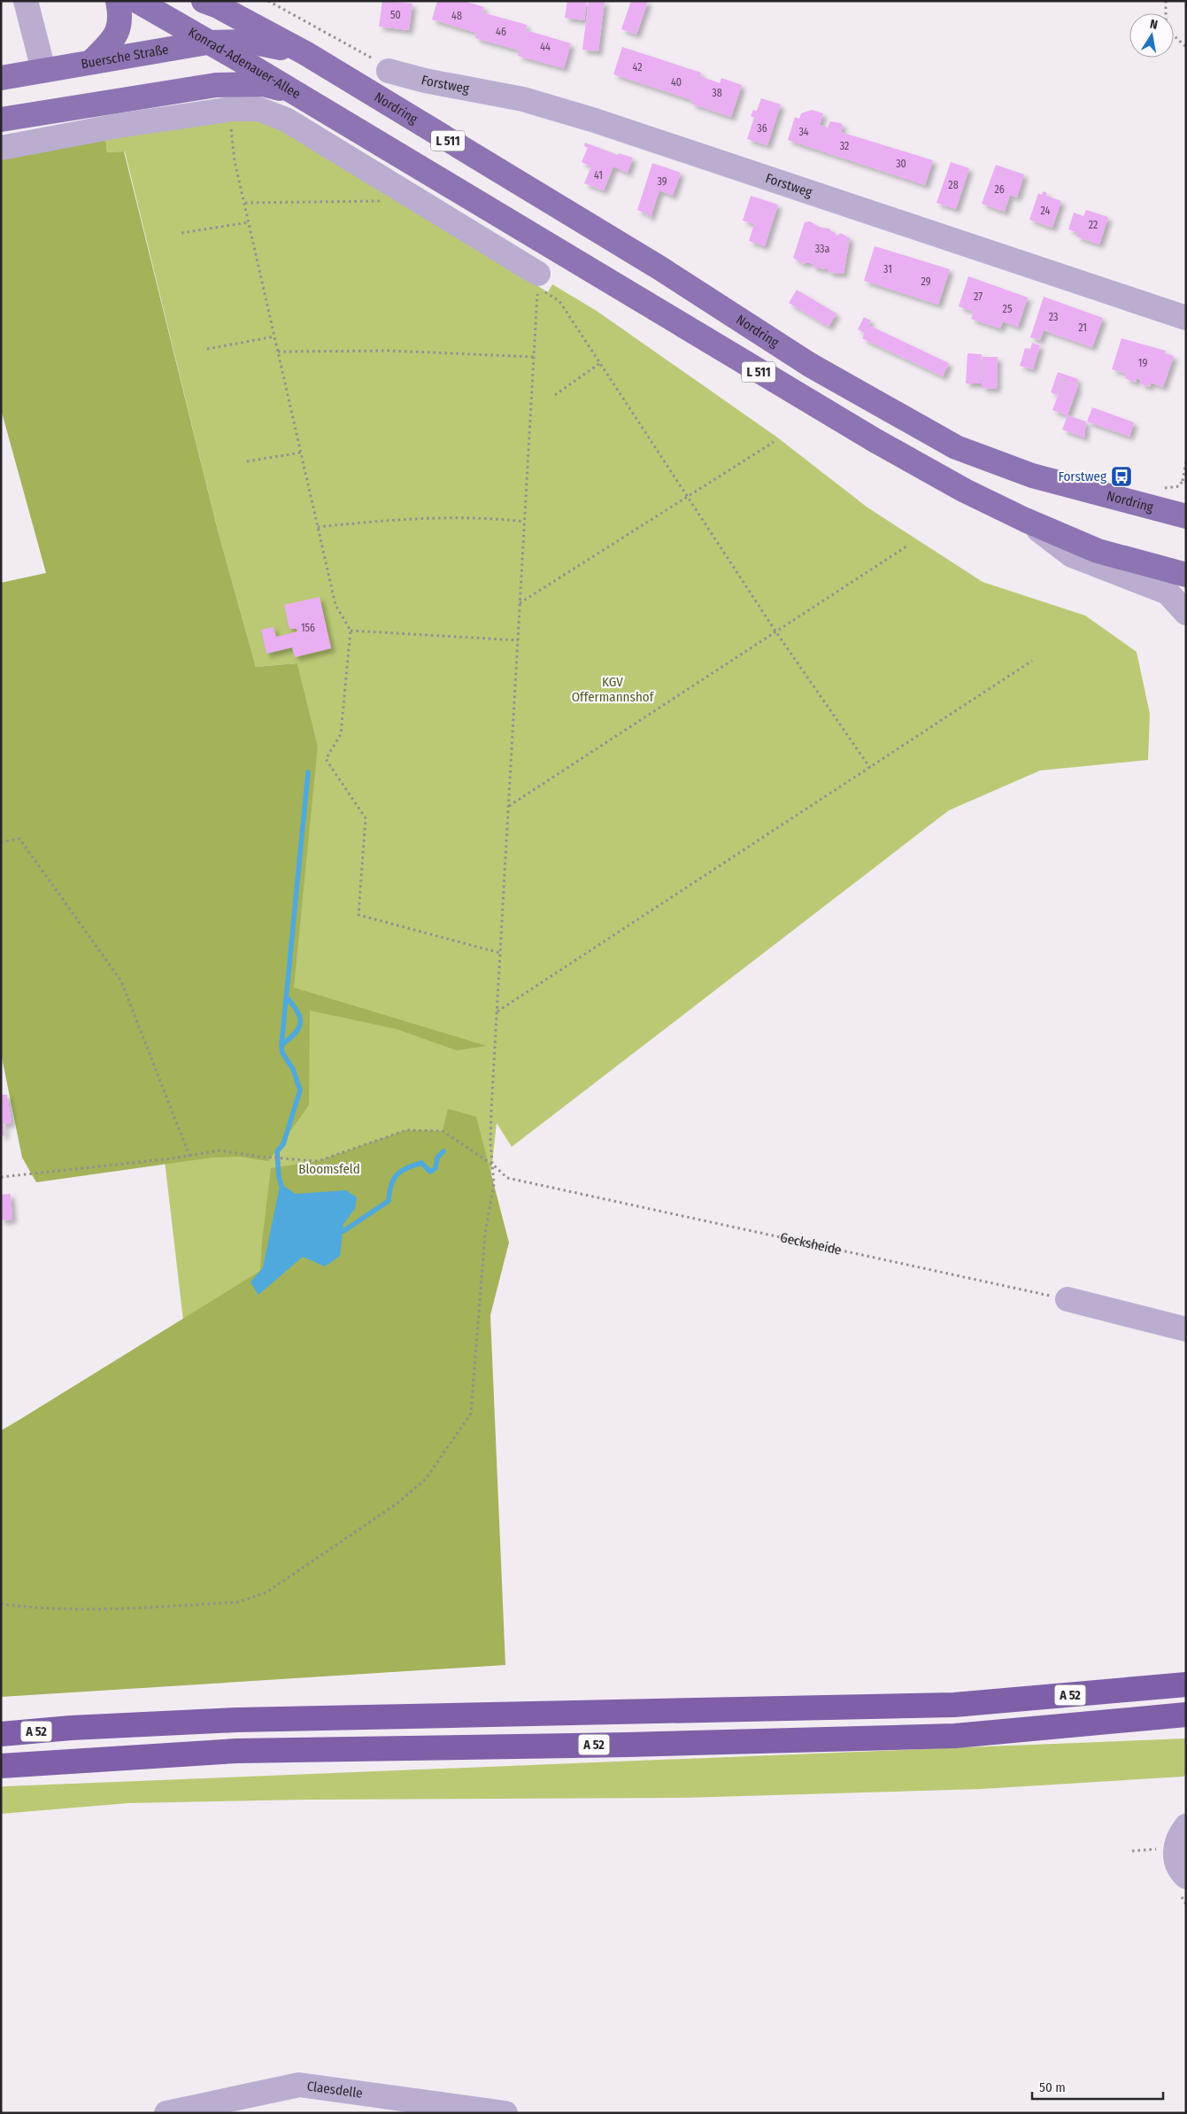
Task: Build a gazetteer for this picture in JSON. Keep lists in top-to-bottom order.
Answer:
{
  "streets": {
    "highway": ["A 52"],
    "main road": [
      "Buersche Straße",
      "Konrad-Adenauer-Allee",
      "Nordring",
      "L 511"
    ],
    "street": ["Forstweg", "Claesdelle"],
    "path": ["Gecksheide"]
  },
  "crossings": [
    ["Buersche Straße", "Konrad-Adenauer-Allee"],
    ["Buersche Straße", "Nordring"],
    ["Buersche Straße", "L 511"],
    ["Konrad-Adenauer-Allee", "L 511"],
    ["Nordring", "L 511"]
  ],
  "parks": ["KGV Offermannshof", "Bloomsfeld"],
  "places": {
    "bus stop": ["Forstweg"]
  },
  "house_numbers": [
    "50",
    "48",
    "46",
    "44",
    "42",
    "40",
    "38",
    "36",
    "34",
    "32",
    "30",
    "41",
    "39",
    "28",
    "26",
    "24",
    "22",
    "33a",
    "31",
    "29",
    "27",
    "25",
    "23",
    "21",
    "19",
    "156"
  ],
  "scale_bar": "50 m",
  "north": "top"
}
